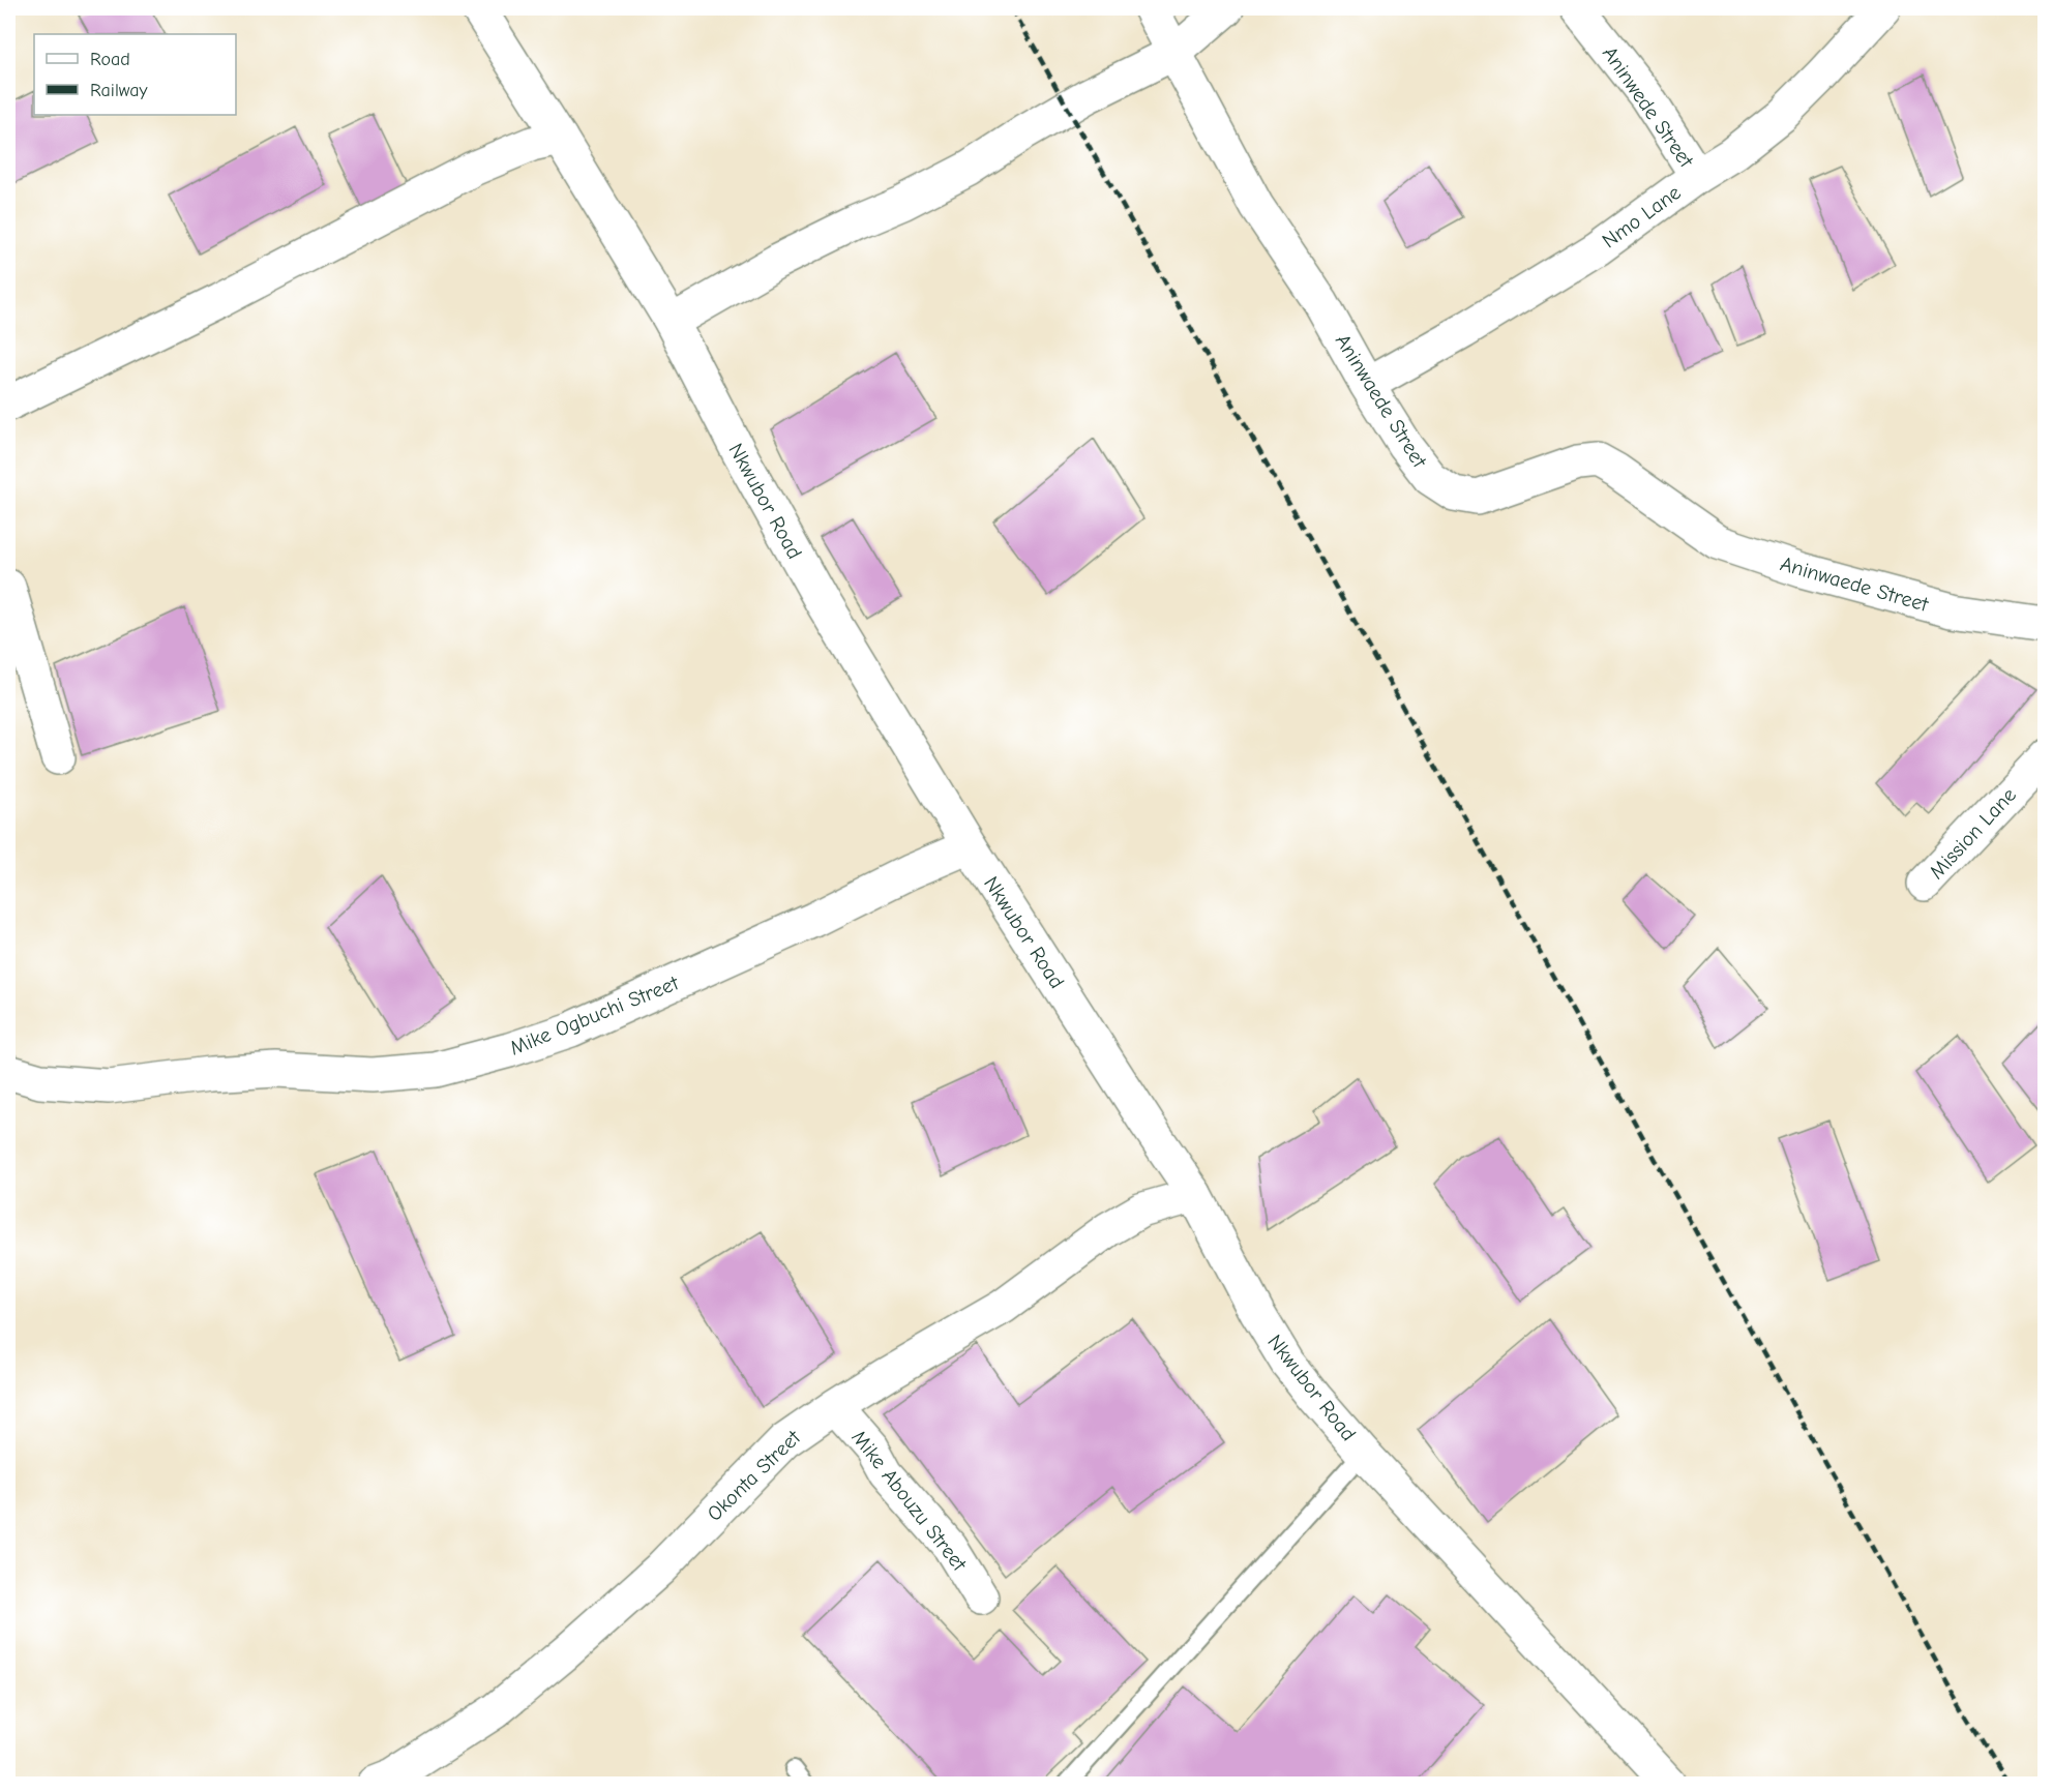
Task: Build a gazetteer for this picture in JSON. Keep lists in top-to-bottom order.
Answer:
{
  "streets": {
    "street": [
      "Aninwede Street",
      "Nmo Lane",
      "Aninwaede Street",
      "Nkwubor Road",
      "Mission Lane",
      "Mike Ogbuchi Street",
      "Okonta Street",
      "Mike Abouzu Street"
    ]
  },
  "crossings": [
    ["Aninwede Street", "Nmo Lane"],
    ["Nmo Lane", "Aninwaede Street"],
    ["Nkwubor Road", "Mike Ogbuchi Street"],
    ["Nkwubor Road", "Okonta Street"],
    ["Okonta Street", "Mike Abouzu Street"]
  ],
  "legend": ["Road", "Railway"]
}
